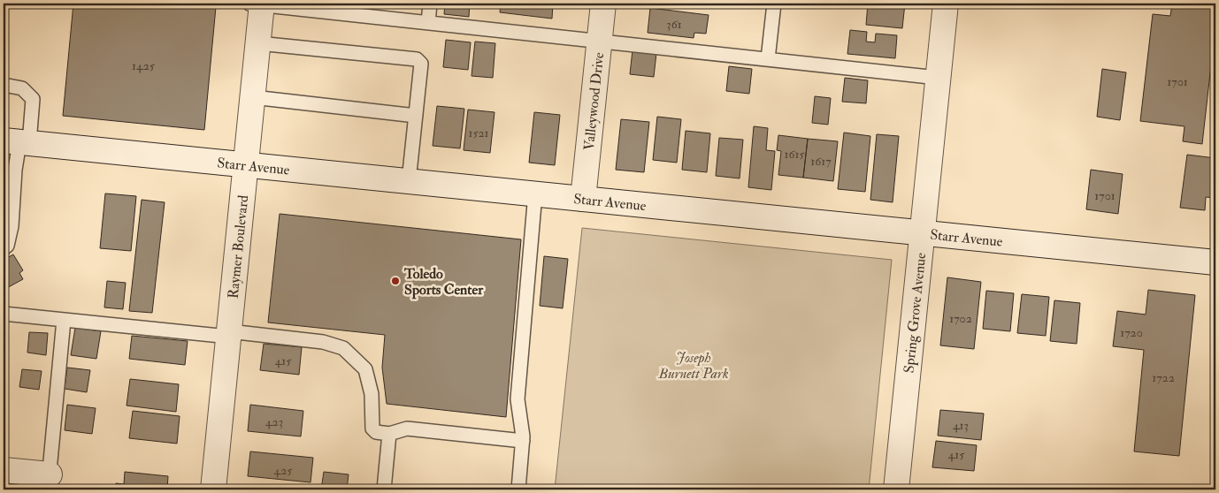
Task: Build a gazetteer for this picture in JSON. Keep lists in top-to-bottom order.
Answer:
{
  "streets": {
    "street": [
      "Valleywood Drive",
      "Starr Avenue",
      "Raymer Boulevard",
      "Spring Grove Avenue"
    ]
  },
  "crossings": [
    ["Valleywood Drive", "Starr Avenue"],
    ["Starr Avenue", "Raymer Boulevard"],
    ["Starr Avenue", "Spring Grove Avenue"]
  ],
  "parks": ["Joseph Burnett Park"],
  "places": ["Toledo Sports Center"],
  "house_numbers": [
    "361",
    "1425",
    "1701",
    "1521",
    "1615",
    "1617",
    "1701",
    "1702",
    "1720",
    "415",
    "1722",
    "423",
    "413",
    "415",
    "425"
  ]
}
